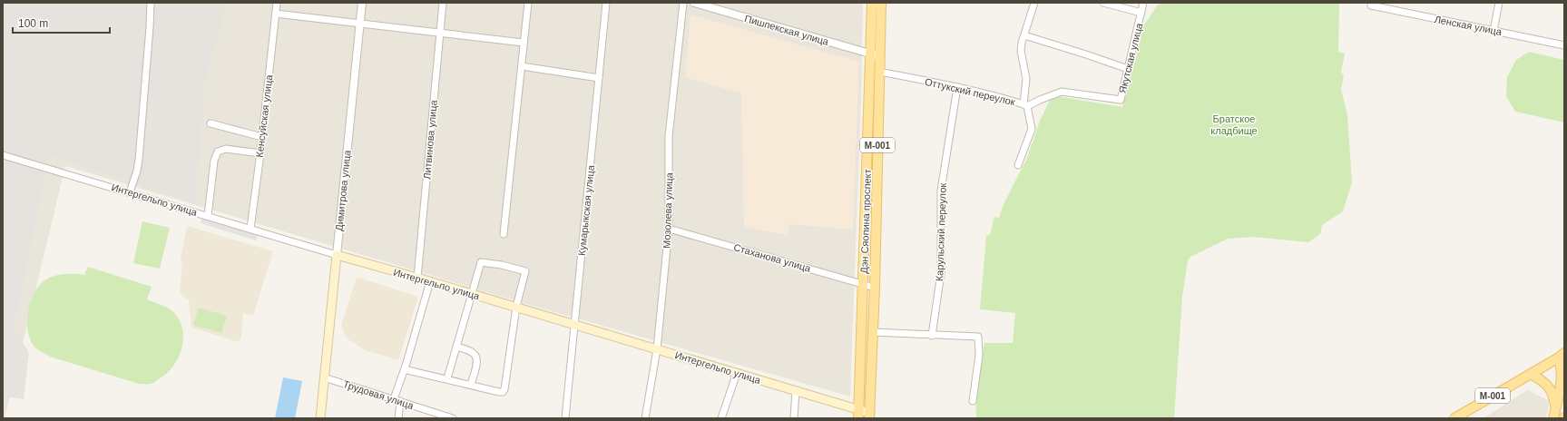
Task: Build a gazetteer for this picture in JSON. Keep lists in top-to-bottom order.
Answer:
{
  "streets": {
    "main road": [
      "M-001",
      "Димитрова улица",
      "Интергельпо улица",
      "Дэн Сяопина проспект",
      "М-001"
    ],
    "street": [
      "Ленская улица",
      "Пишпекская улица",
      "Якутская улица",
      "Оттукский переулок",
      "Кенсуйская улица",
      "Литвинова улица",
      "Кумарыкская улица",
      "Мозолева улица",
      "Карульский переулок",
      "Стаханова улица",
      "Трудовая улица"
    ]
  },
  "crossings": [
    ["Пишпекская улица", "Дэн Сяопина проспект"],
    ["Якутская улица", "Оттукский переулок"],
    ["Оттукский переулок", "Дэн Сяопина проспект"],
    ["Оттукский переулок", "Карульский переулок"],
    ["Кенсуйская улица", "Интергельпо улица"],
    ["Литвинова улица", "Интергельпо улица"],
    ["Димитрова улица", "Интергельпо улица"],
    ["Димитрова улица", "Трудовая улица"],
    ["Интергельпо улица", "Кумарыкская улица"],
    ["Интергельпо улица", "Мозолева улица"],
    ["Интергельпо улица", "Дэн Сяопина проспект"],
    ["Мозолева улица", "Стаханова улица"],
    ["Дэн Сяопина проспект", "Стаханова улица"]
  ],
  "parks": ["Братское кладбище"],
  "scale_bar": "100 m"
}
